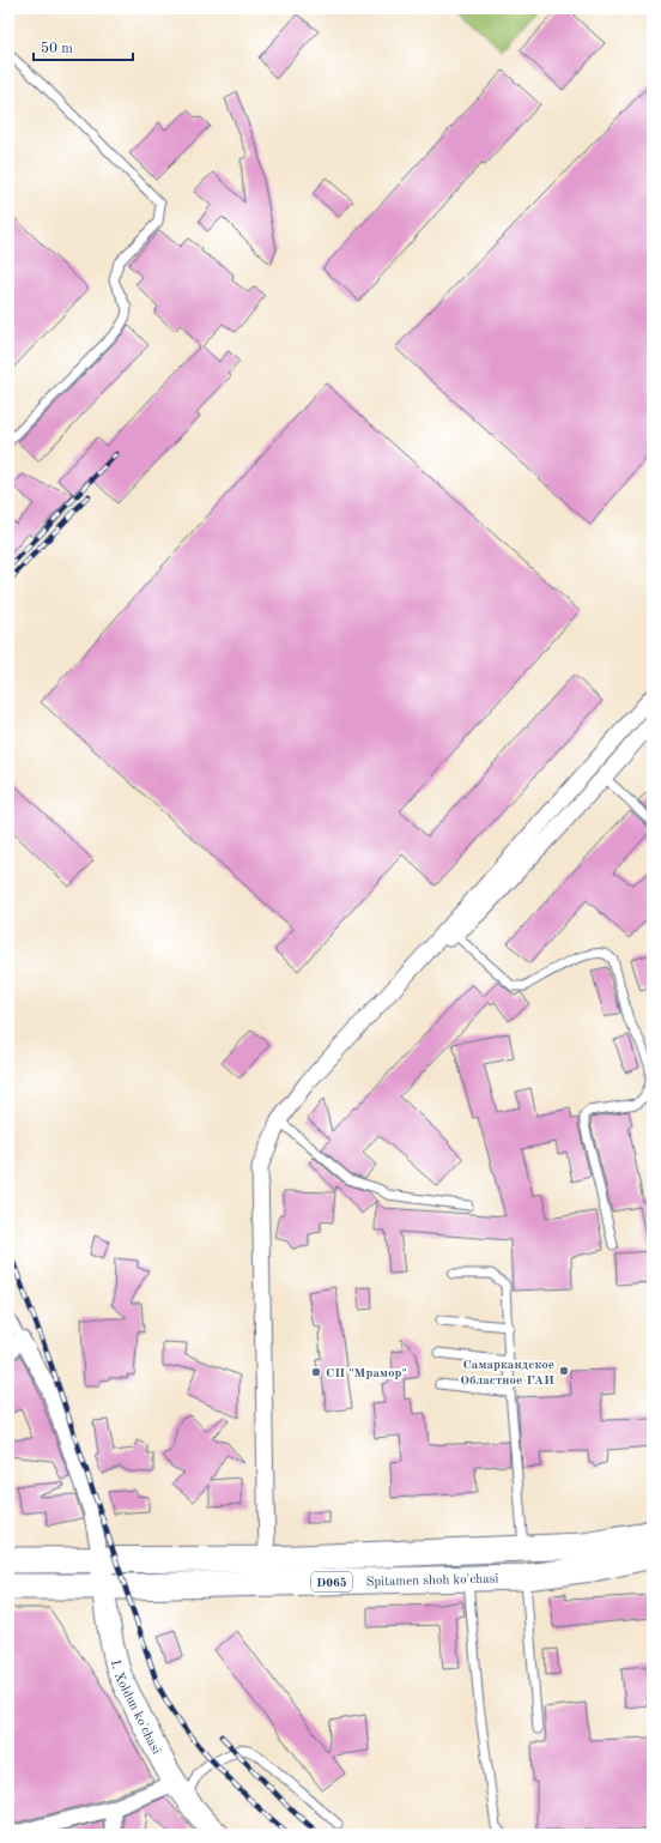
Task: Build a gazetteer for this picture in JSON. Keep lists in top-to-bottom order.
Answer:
{
  "streets": {
    "main road": ["Spitamen shoh ko'chasi", "D065"],
    "street": ["I. Xoldun ko'chasi"]
  },
  "crossings": [
    ["Spitamen shoh ko'chasi", "I. Xoldun ko'chasi"]
  ],
  "places": ["Самаркандское Областное ГАИ", "СП \"Мрамор\""],
  "scale_bar": "50 m"
}
